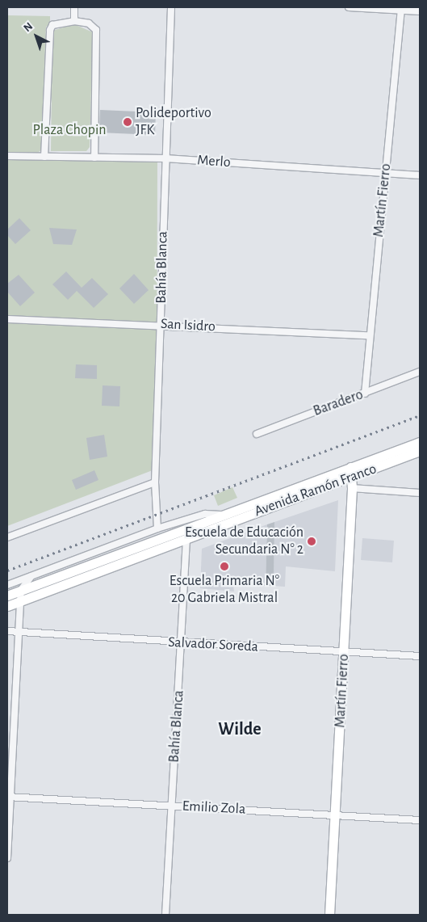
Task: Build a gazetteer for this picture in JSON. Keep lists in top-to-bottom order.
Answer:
{
  "streets": {
    "main road": ["Martín Fierro", "Avenida Ramón Franco"],
    "street": [
      "Merlo",
      "Bahía Blanca",
      "San Isidro",
      "Baradero",
      "Salvador Soreda",
      "Emilio Zola"
    ]
  },
  "crossings": [
    ["Merlo", "Martín Fierro"],
    ["Merlo", "Bahía Blanca"],
    ["Martín Fierro", "San Isidro"],
    ["Martín Fierro", "Baradero"],
    ["Martín Fierro", "Avenida Ramón Franco"],
    ["Martín Fierro", "Salvador Soreda"],
    ["Martín Fierro", "Emilio Zola"],
    ["Bahía Blanca", "San Isidro"],
    ["Bahía Blanca", "Avenida Ramón Franco"],
    ["Bahía Blanca", "Salvador Soreda"],
    ["Bahía Blanca", "Emilio Zola"]
  ],
  "districts": ["Wilde"],
  "parks": ["Plaza Chopin"],
  "places": ["Polideportivo JFK", "Escuela de Educación Secundaria N° 2", "Escuela Primaria N° 20 Gabriela Mistral"],
  "north": "top left"
}
